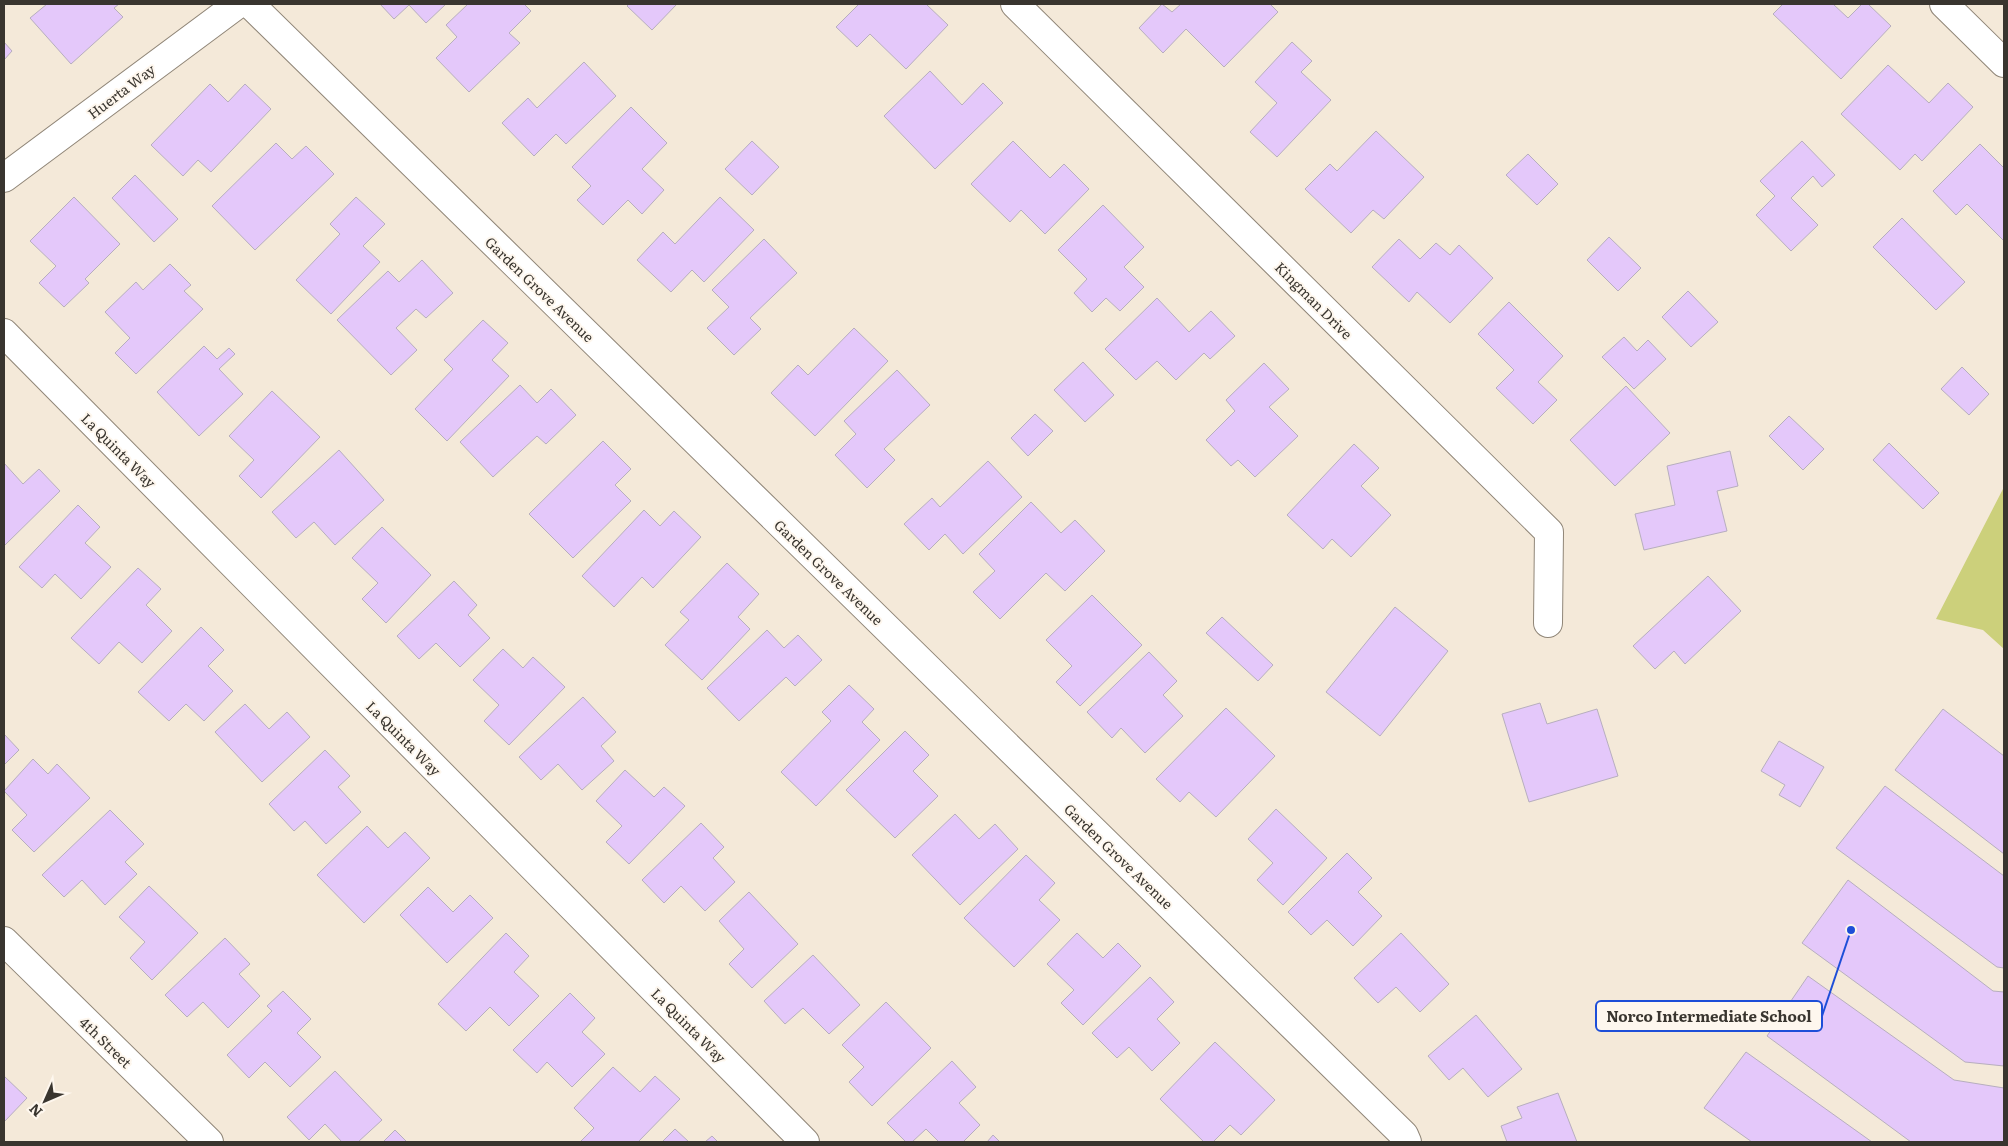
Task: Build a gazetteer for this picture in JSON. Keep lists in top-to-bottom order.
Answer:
{
  "streets": {
    "street": [
      "Huerta Way",
      "Garden Grove Avenue",
      "Kingman Drive",
      "La Quinta Way",
      "4th Street"
    ]
  },
  "places": ["Norco Intermediate School"],
  "north": "bottom left"
}
